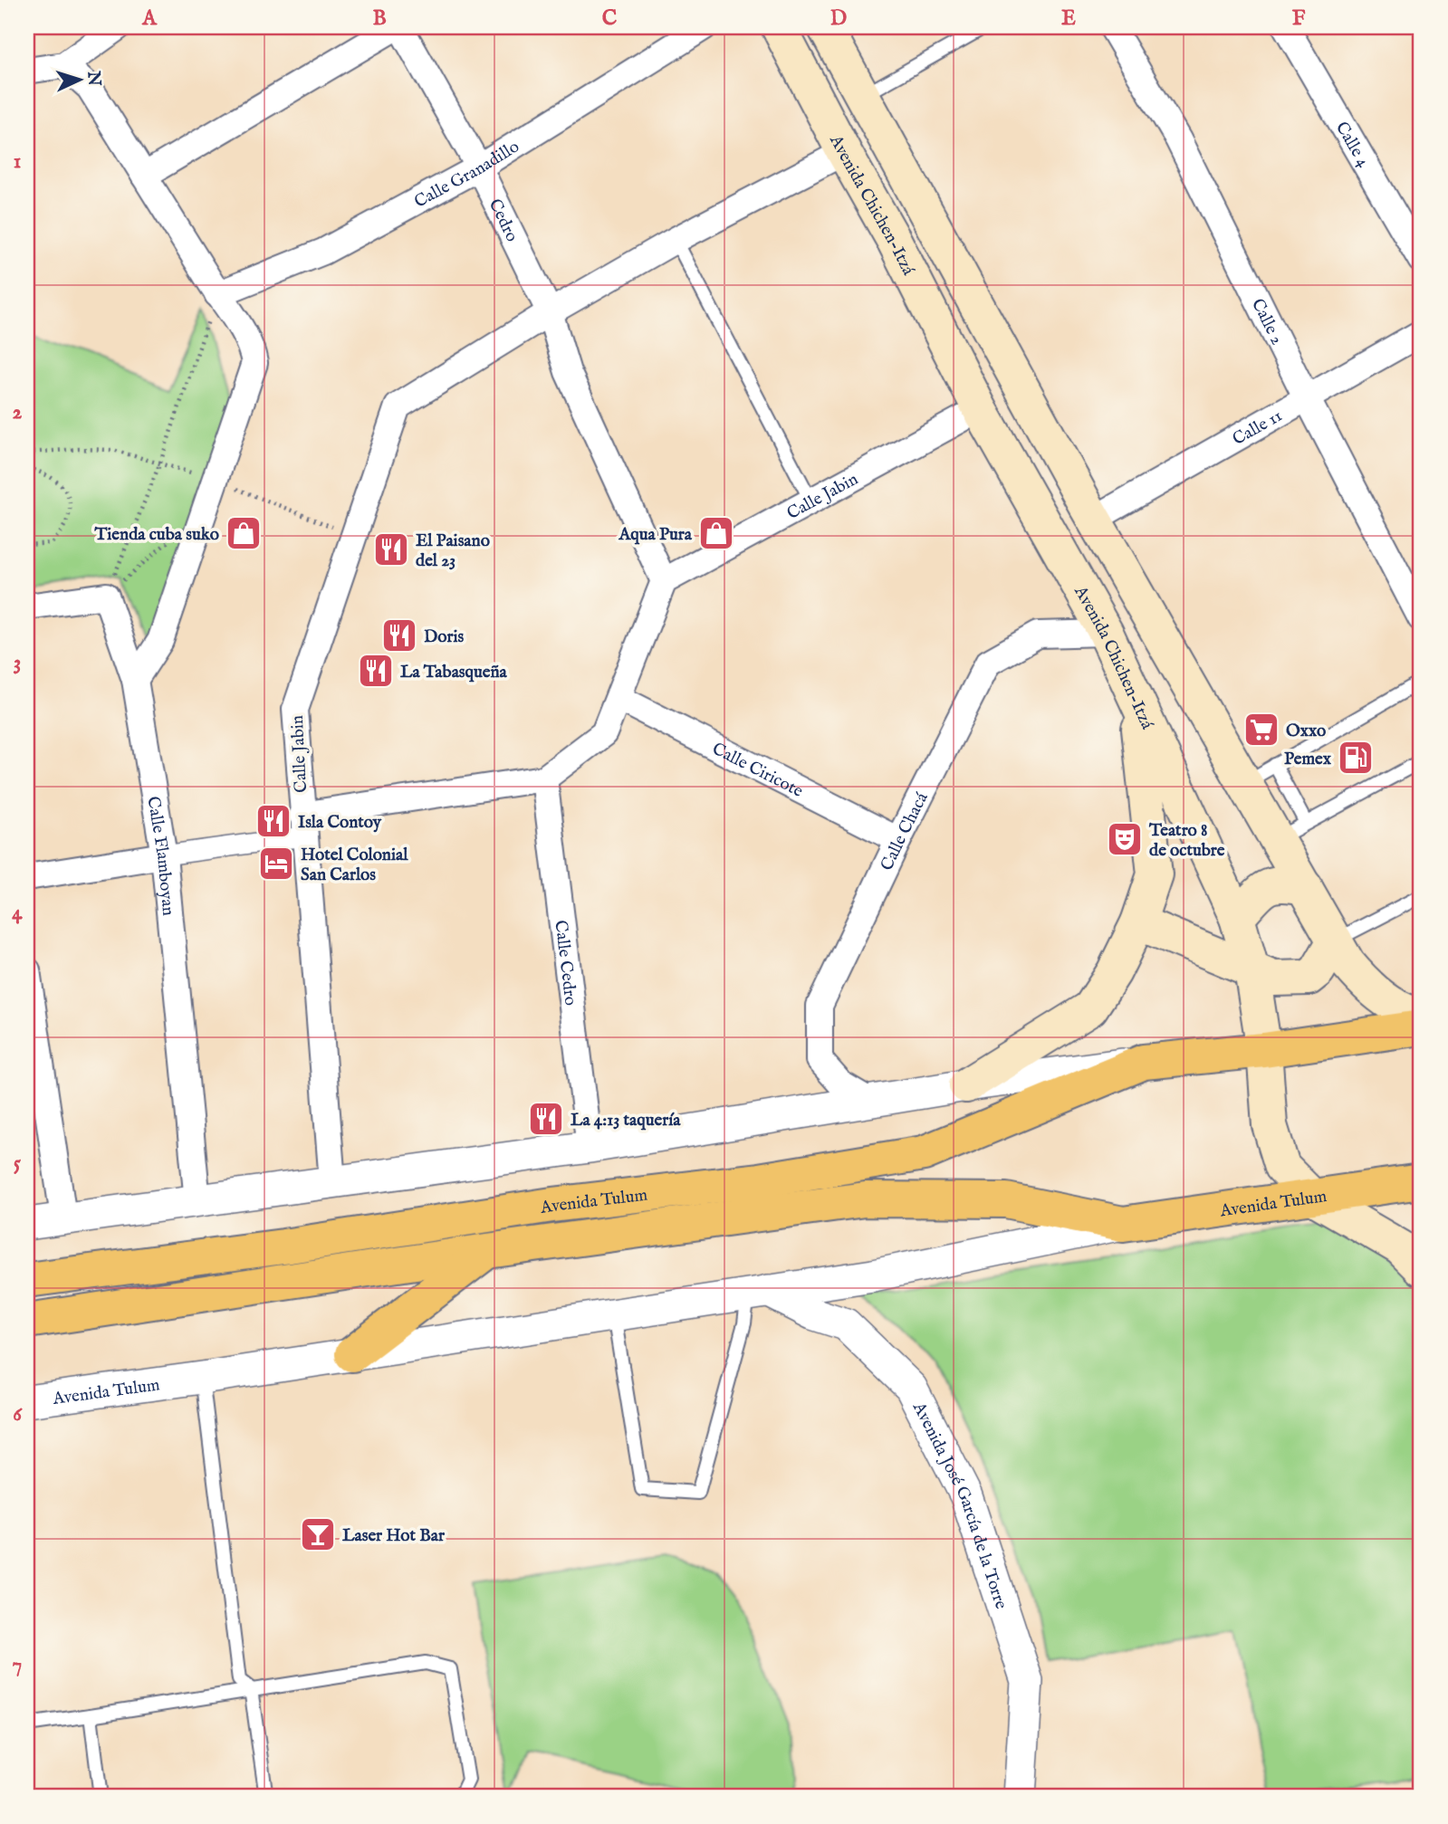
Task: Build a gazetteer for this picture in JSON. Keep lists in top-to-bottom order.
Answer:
{
  "streets": {
    "main road": ["Avenida Chichen-Itzá", "Avenida Tulum"],
    "street": [
      "Calle 4",
      "Calle Granadillo",
      "Cedro",
      "Calle 2",
      "Calle 11",
      "Calle Jabin",
      "Calle Ciricote",
      "Calle Chacá",
      "Calle Flamboyan",
      "Calle Cedro",
      "Avenida José García de la Torre"
    ]
  },
  "crossings": [
    ["Calle Granadillo", "Cedro"],
    ["Avenida Chichen-Itzá", "Calle Jabin"],
    ["Avenida Chichen-Itzá", "Calle Chacá"],
    ["Avenida Chichen-Itzá", "Avenida Tulum"],
    ["Cedro", "Calle Jabin"],
    ["Calle 2", "Calle 11"],
    ["Calle Jabin", "Calle Ciricote"],
    ["Calle Jabin", "Calle Cedro"],
    ["Calle Ciricote", "Calle Chacá"],
    ["Calle Chacá", "Avenida Tulum"],
    ["Calle Flamboyan", "Avenida Tulum"],
    ["Calle Cedro", "Avenida Tulum"],
    ["Avenida Tulum", "Avenida José García de la Torre"]
  ],
  "places": {
    "shop": ["Tienda cuba suko", "Aqua Pura"],
    "restaurant": [
      "El Paisano del 23",
      "Doris",
      "La Tabasqueña",
      "Isla Contoy",
      "La 4:13 taquería"
    ],
    "supermarket": ["Oxxo"],
    "fuel station": ["Pemex"],
    "theatre": ["Teatro 8 de octubre"],
    "hotel": ["Hotel Colonial San Carlos"],
    "bar": ["Laser Hot Bar"]
  },
  "north": "right",
  "grid": {
    "columns": [
      "A",
      "B",
      "C",
      "D",
      "E",
      "F"
    ],
    "rows": [
      "1",
      "2",
      "3",
      "4",
      "5",
      "6",
      "7"
    ]
  }
}
